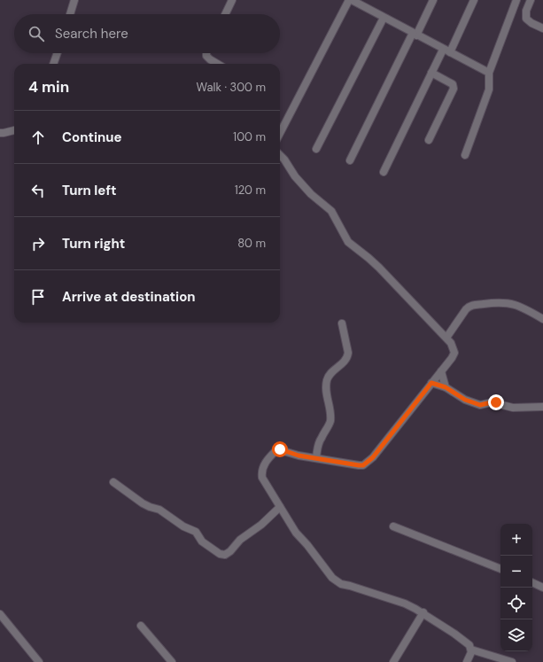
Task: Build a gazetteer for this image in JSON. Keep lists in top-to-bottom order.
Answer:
{
  "page": {
    "search": "Search here",
    "heading": ["4 min", "Walk · 300 m"],
    "list": [
      ["Continue", "100 m"],
      ["Turn left", "120 m"],
      ["Turn right", "80 m"],
      "Arrive at destination"
    ],
    "map_buttons": ["+", "−"]
  }
}
